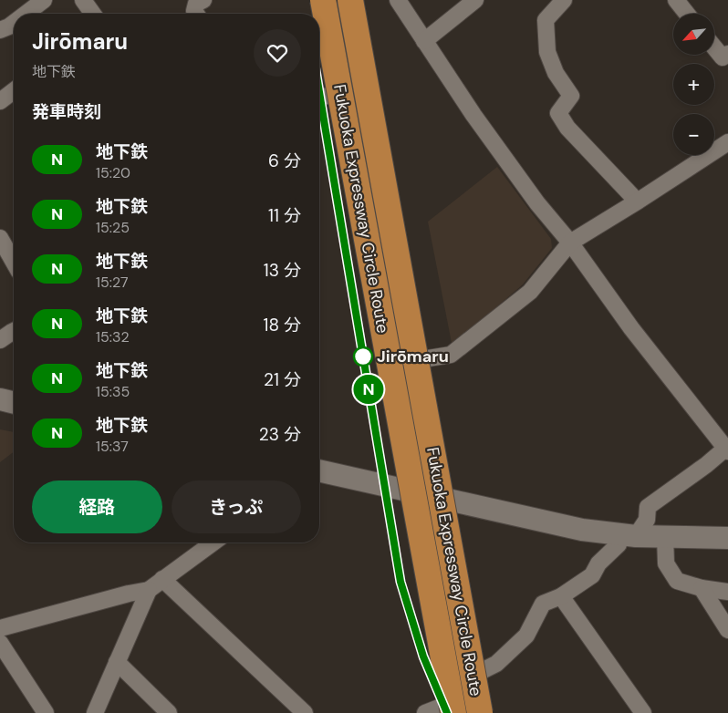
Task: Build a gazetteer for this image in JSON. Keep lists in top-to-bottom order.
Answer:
{
  "streets": {
    "highway": ["Fukuoka Expressway Circle Route"]
  },
  "places": ["Jirōmaru"],
  "lines": ["metro line N"],
  "north": "bottom left",
  "page": {
    "on_map": "N",
    "map_buttons": ["+", "−"],
    "heading": [
      ["Jirōmaru", "地下鉄"],
      "発車時刻"
    ],
    "list": [
      {
        "mark": "N",
        "name": "地下鉄",
        "note": "15:20",
        "value": "6 分"
      },
      {
        "mark": "N",
        "name": "地下鉄",
        "note": "15:25",
        "value": "11 分"
      },
      {
        "mark": "N",
        "name": "地下鉄",
        "note": "15:27",
        "value": "13 分"
      },
      {
        "mark": "N",
        "name": "地下鉄",
        "note": "15:32",
        "value": "18 分"
      },
      {
        "mark": "N",
        "name": "地下鉄",
        "note": "15:35",
        "value": "21 分"
      },
      {
        "mark": "N",
        "name": "地下鉄",
        "note": "15:37",
        "value": "23 分"
      }
    ],
    "buttons": ["経路", "きっぷ"]
  }
}
